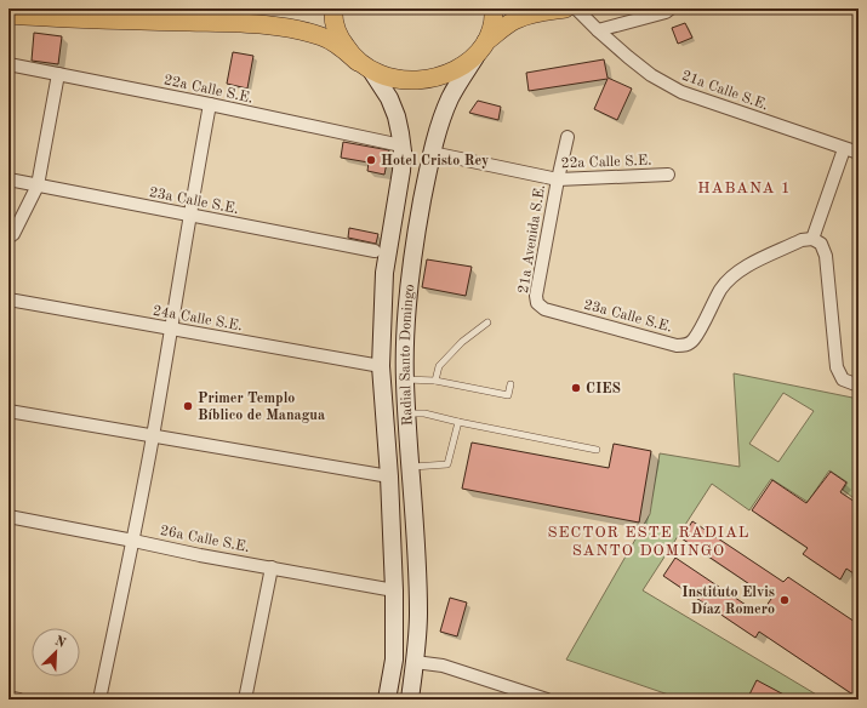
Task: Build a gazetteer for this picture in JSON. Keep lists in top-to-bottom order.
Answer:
{
  "streets": {
    "main road": ["Radial Santo Domingo"],
    "street": [
      "22a Calle S.E.",
      "21a Calle S.E.",
      "23a Calle S.E.",
      "21a Avenida S.E.",
      "24a Calle S.E.",
      "26a Calle S.E."
    ]
  },
  "crossings": [
    ["22a Calle S.E.", "21a Avenida S.E."],
    ["22a Calle S.E.", "Radial Santo Domingo"],
    ["23a Calle S.E.", "21a Avenida S.E."],
    ["24a Calle S.E.", "Radial Santo Domingo"],
    ["Radial Santo Domingo", "26a Calle S.E."]
  ],
  "districts": ["HABANA 1", "SECTOR ESTE RADIAL SANTO DOMINGO"],
  "places": [
    "Hotel Cristo Rey",
    "CIES",
    "Primer Templo Bíblico de Managua",
    "Instituto Elvis Díaz Romero"
  ],
  "north": "top right"
}
